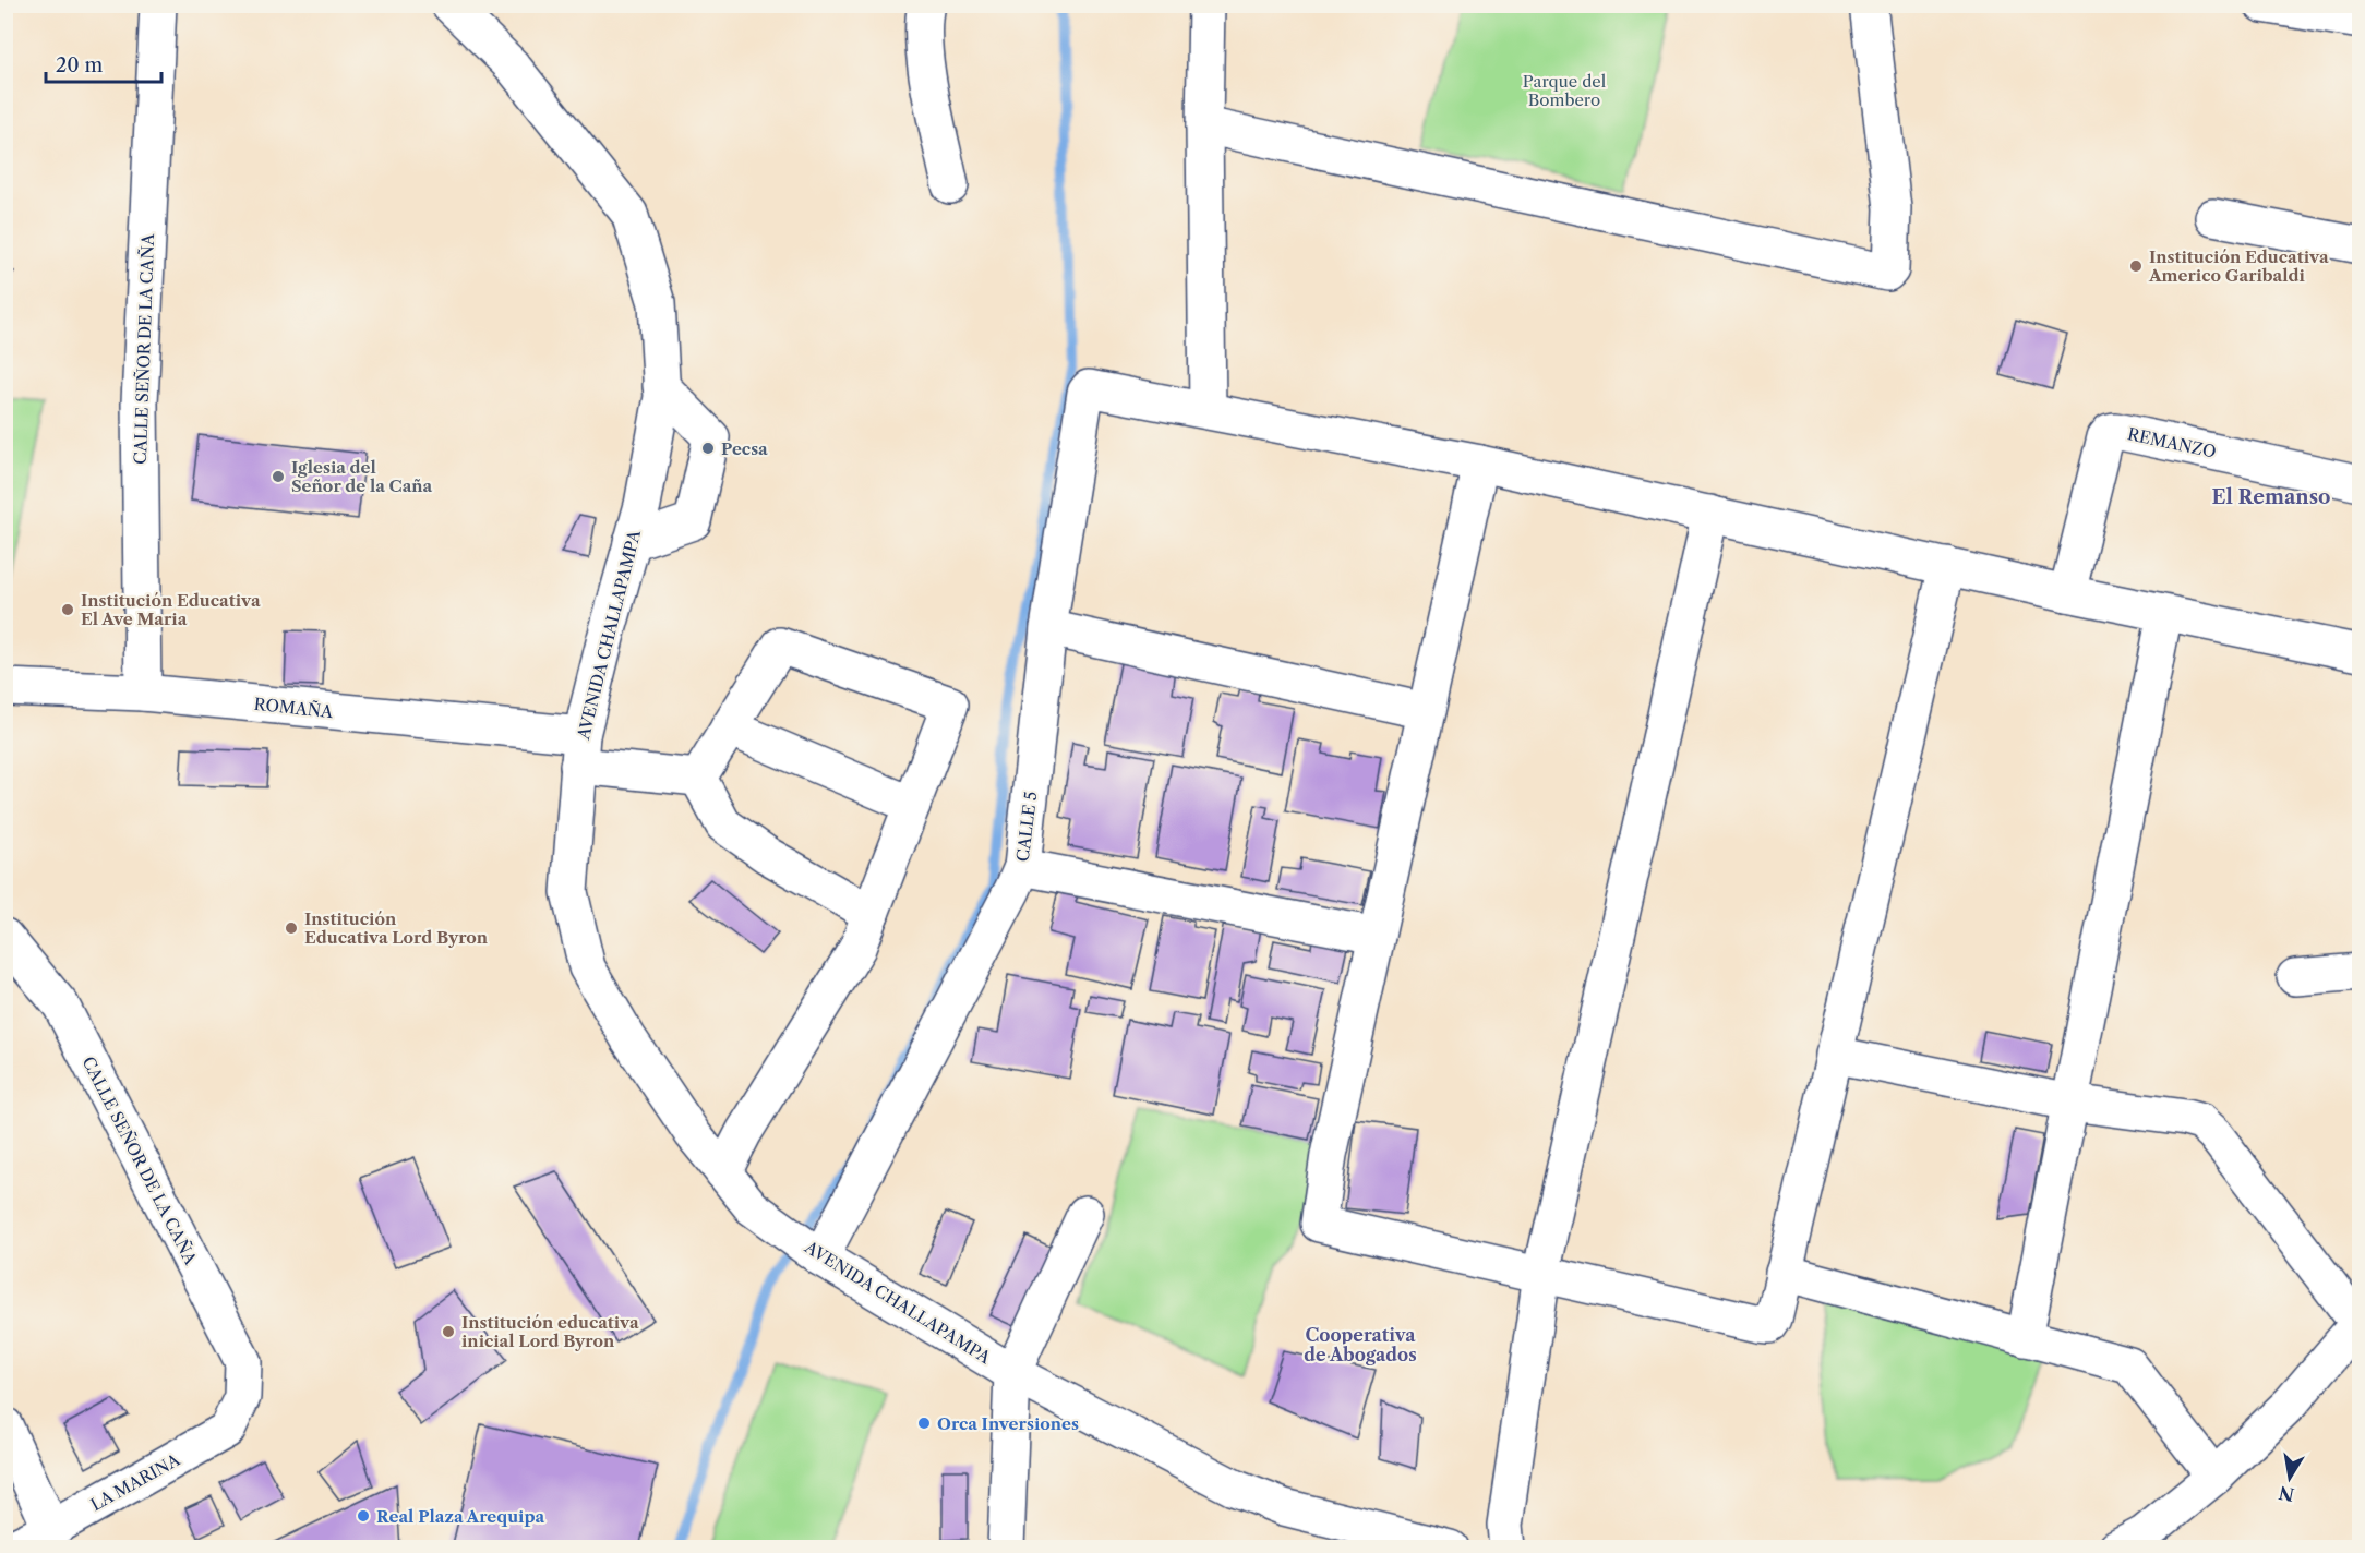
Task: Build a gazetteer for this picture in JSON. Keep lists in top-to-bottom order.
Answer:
{
  "streets": {
    "street": [
      "CALLE SEÑOR DE LA CAÑA",
      "REMANZO",
      "AVENIDA CHALLAPAMPA",
      "ROMAÑA",
      "CALLE 5",
      "LA MARINA"
    ]
  },
  "crossings": [
    ["CALLE SEÑOR DE LA CAÑA", "ROMAÑA"],
    ["CALLE SEÑOR DE LA CAÑA", "LA MARINA"],
    ["AVENIDA CHALLAPAMPA", "ROMAÑA"],
    ["AVENIDA CHALLAPAMPA", "CALLE 5"]
  ],
  "districts": ["El Remanso", "Cooperativa de Abogados"],
  "parks": ["Parque del Bombero"],
  "places": [
    "Institución Educativa Americo Garibaldi",
    "Pecsa",
    "Iglesia del Señor de la Caña",
    "Institución Educativa El Ave Maria",
    "Institución Educativa Lord Byron",
    "Institución educativa inicial Lord Byron",
    "Orca Inversiones",
    "Real Plaza Arequipa"
  ],
  "scale_bar": "20 m",
  "north": "bottom"
}
